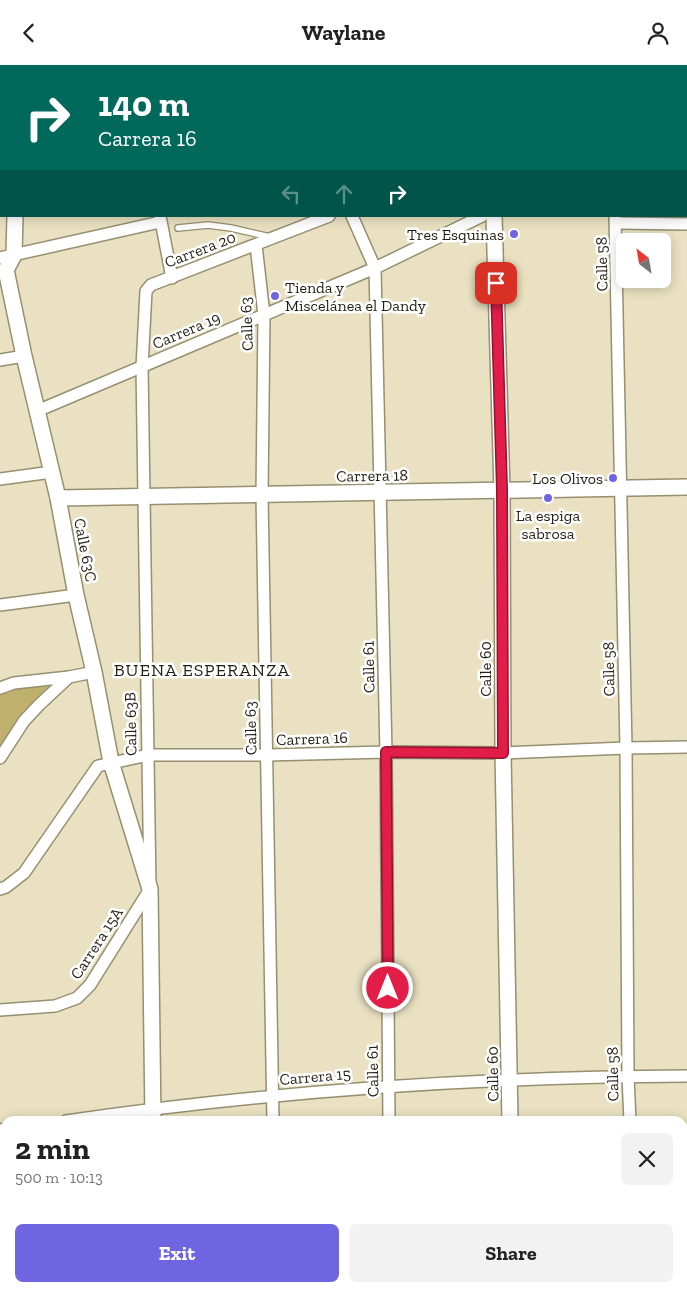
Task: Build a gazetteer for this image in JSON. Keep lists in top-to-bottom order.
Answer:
{
  "streets": {
    "street": [
      "Carrera 20",
      "Calle 58",
      "Calle 63",
      "Carrera 19",
      "Carrera 18",
      "Calle 63C",
      "Calle 61",
      "Calle 60",
      "Calle 63B",
      "Carrera 16",
      "Carrera 15A",
      "Carrera 15"
    ]
  },
  "crossings": [
    ["Carrera 20", "Calle 63"],
    ["Carrera 20", "Calle 63B"],
    ["Calle 58", "Carrera 18"],
    ["Calle 58", "Carrera 16"],
    ["Calle 58", "Carrera 15"],
    ["Calle 63", "Carrera 19"],
    ["Calle 63", "Carrera 18"],
    ["Calle 63", "Carrera 16"],
    ["Calle 63", "Carrera 15"],
    ["Carrera 19", "Calle 63C"],
    ["Carrera 19", "Calle 61"],
    ["Carrera 19", "Calle 63B"],
    ["Carrera 18", "Calle 63C"],
    ["Carrera 18", "Calle 61"],
    ["Carrera 18", "Calle 60"],
    ["Carrera 18", "Calle 63B"],
    ["Calle 63C", "Calle 63B"],
    ["Calle 63C", "Carrera 16"],
    ["Calle 63C", "Carrera 15A"],
    ["Calle 61", "Carrera 16"],
    ["Calle 61", "Carrera 15"],
    ["Calle 60", "Carrera 16"],
    ["Calle 60", "Carrera 15"],
    ["Calle 63B", "Carrera 16"],
    ["Calle 63B", "Carrera 15A"],
    ["Calle 63B", "Carrera 15"]
  ],
  "districts": ["BUENA ESPERANZA"],
  "places": [
    "Tres Esquinas",
    "Tienda y Miscelánea el Dandy",
    "Los Olivos",
    "La espiga sabrosa"
  ],
  "north": "top left",
  "page": {
    "header": "Waylane",
    "turn": ["140 m", "Carrera 16"],
    "heading": ["2 min", "500 m · 10:13"],
    "buttons": ["Exit", "Share"]
  }
}
